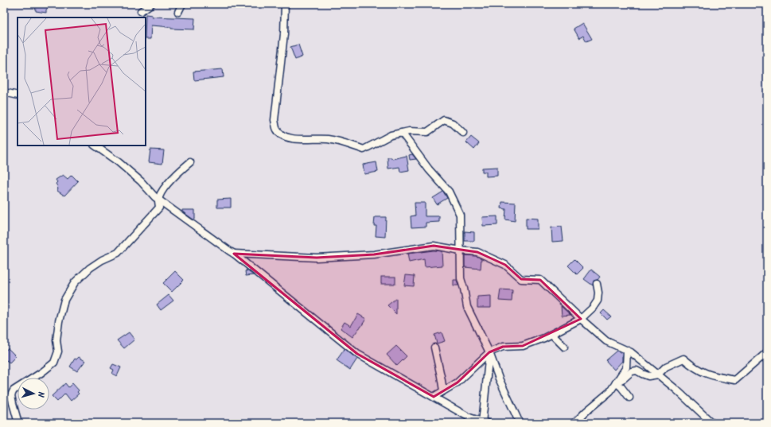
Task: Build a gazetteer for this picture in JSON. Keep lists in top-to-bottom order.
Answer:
{
  "north": "right"
}
